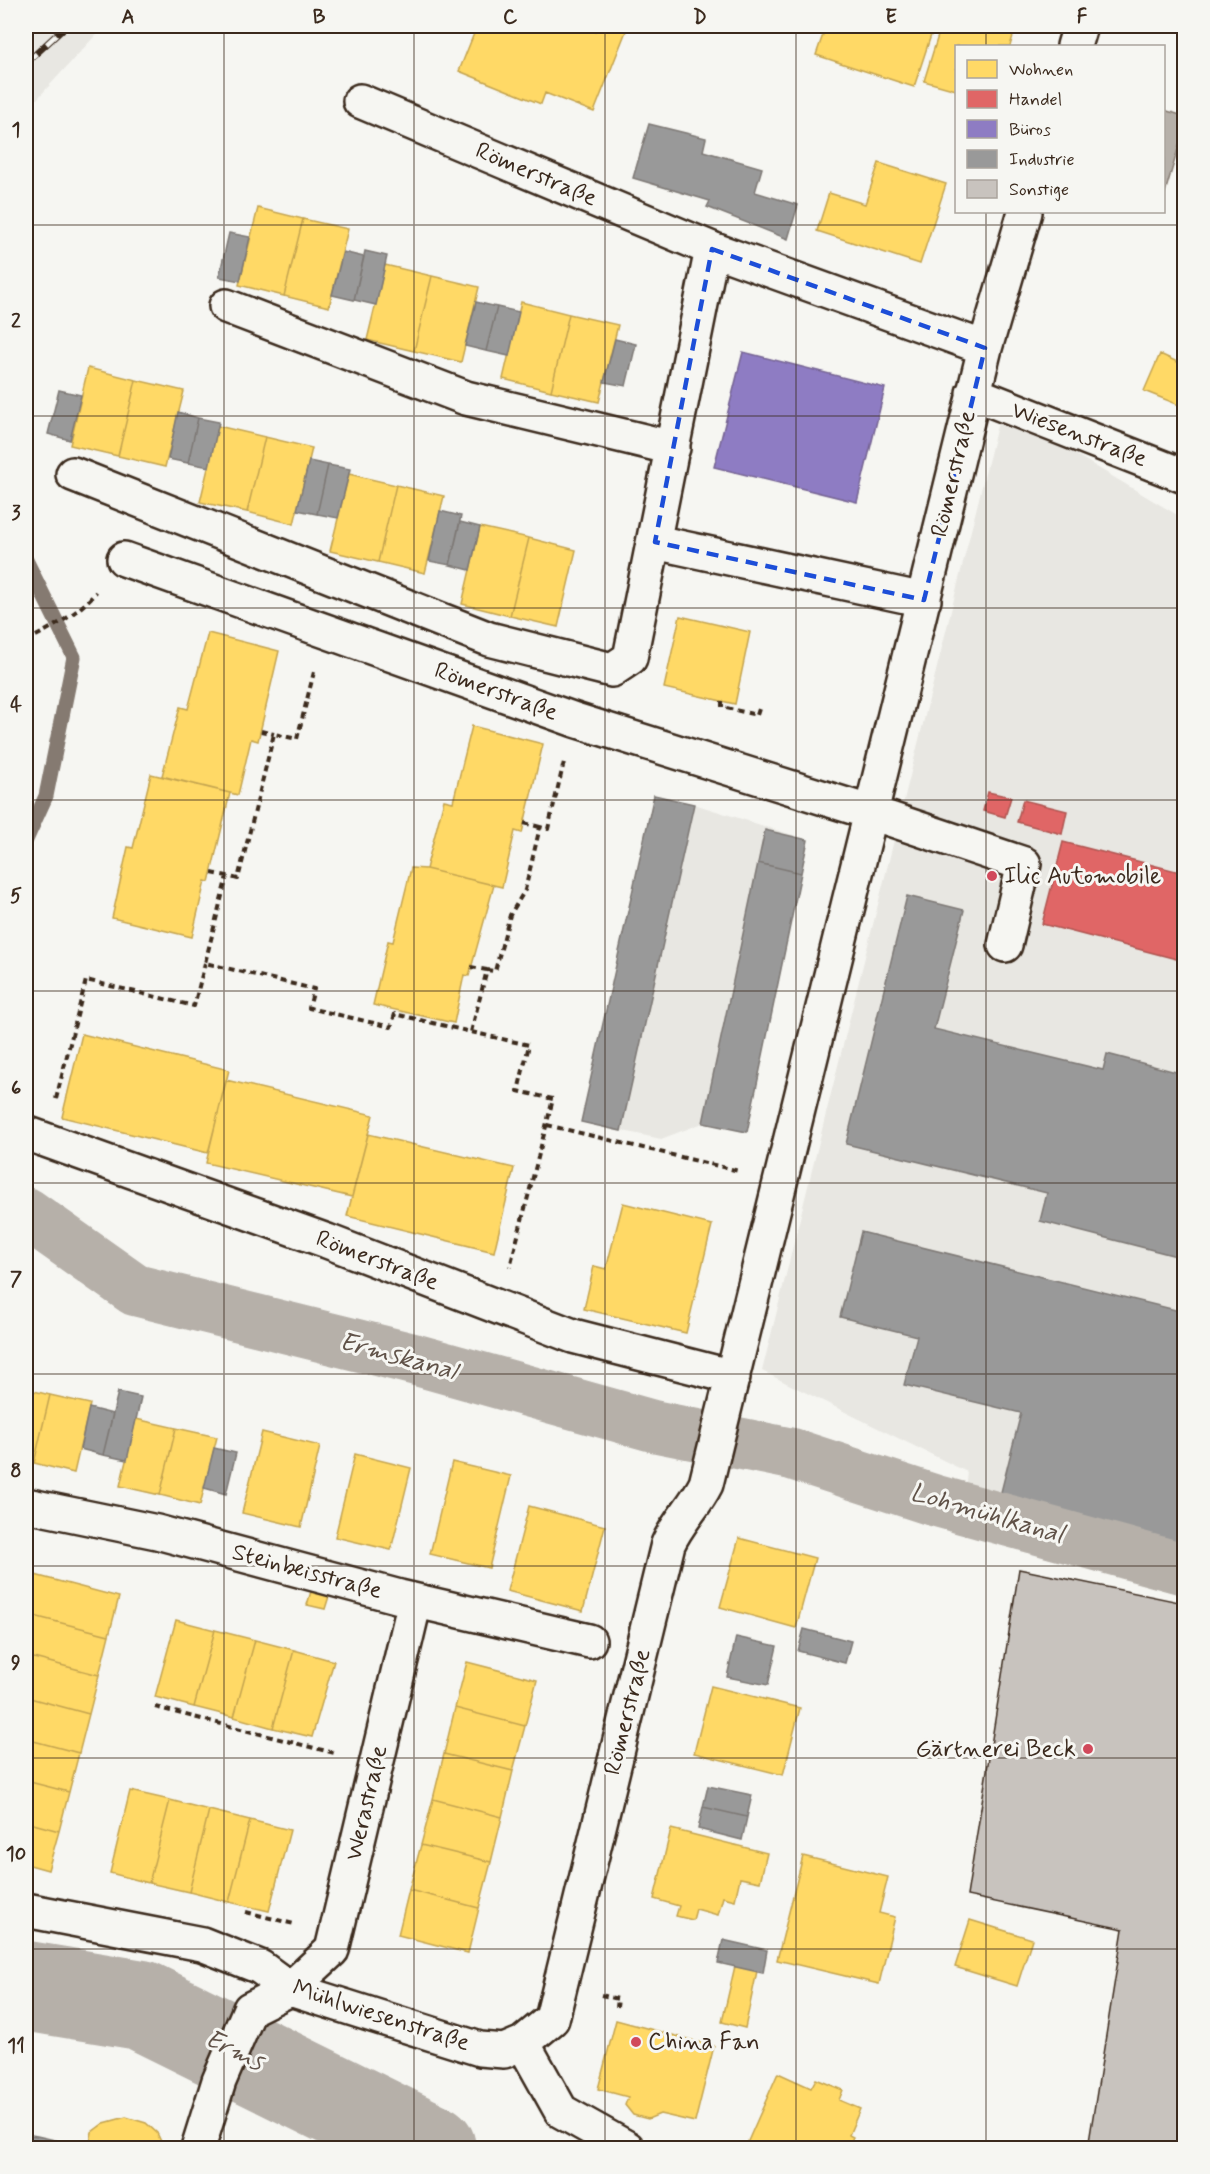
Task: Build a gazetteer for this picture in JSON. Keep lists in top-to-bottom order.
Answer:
{
  "streets": {
    "street": [
      "Römerstraße",
      "Wiesenstraße",
      "Steinbeisstraße",
      "Werastraße",
      "Mühlwiesenstraße"
    ]
  },
  "crossings": [
    ["Römerstraße", "Wiesenstraße"],
    ["Römerstraße", "Mühlwiesenstraße"],
    ["Steinbeisstraße", "Werastraße"],
    ["Werastraße", "Mühlwiesenstraße"]
  ],
  "water": ["Ermskanal", "Lohmühlkanal", "Erms"],
  "places": ["Ilic Automobile", "Gärtnerei Beck", "China Fan"],
  "legend": [
    "Wohnen",
    "Handel",
    "Büros",
    "Industrie",
    "Sonstige"
  ],
  "grid": {
    "columns": [
      "A",
      "B",
      "C",
      "D",
      "E",
      "F"
    ],
    "rows": [
      "1",
      "2",
      "3",
      "4",
      "5",
      "6",
      "7",
      "8",
      "9",
      "10",
      "11"
    ]
  }
}
